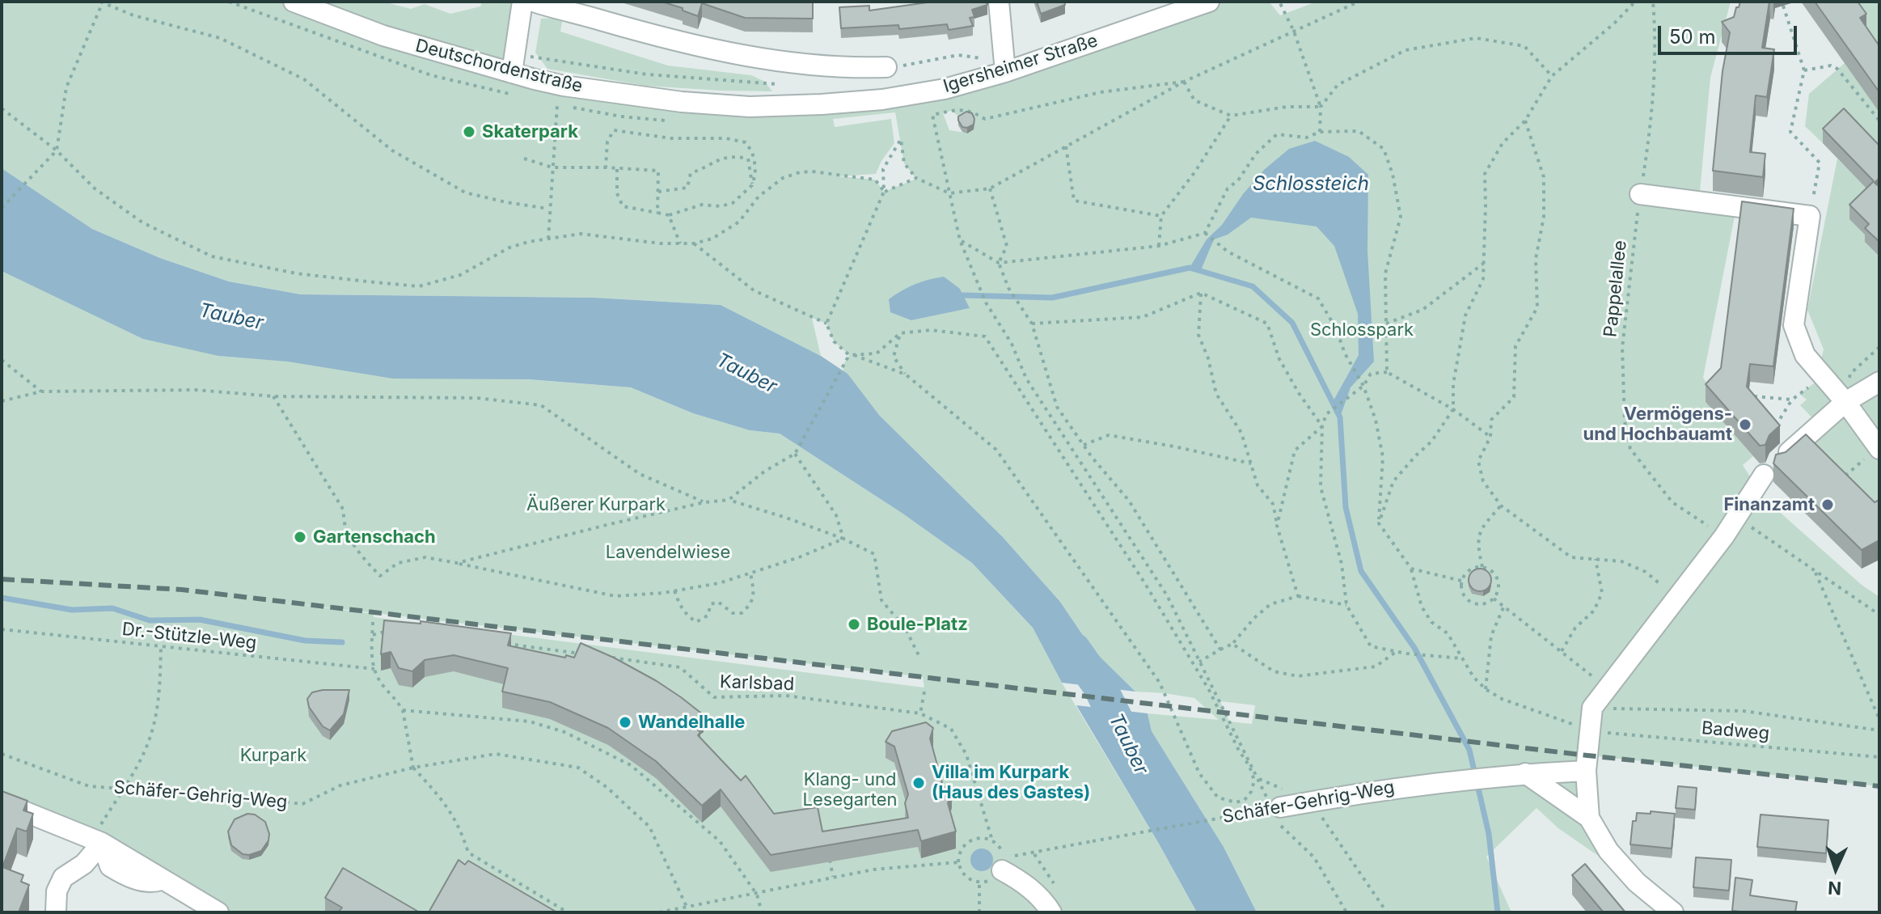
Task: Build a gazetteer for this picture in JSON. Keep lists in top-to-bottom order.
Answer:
{
  "streets": {
    "street": ["Igersheimer Straße", "Deutschordenstraße", "Schäfer-Gehrig-Weg"],
    "path": [
      "Pappelallee",
      "Dr.-Stützle-Weg",
      "Karlsbad",
      "Badweg"
    ]
  },
  "crossings": [
    ["Igersheimer Straße", "Deutschordenstraße"],
    ["Karlsbad", "Schäfer-Gehrig-Weg"]
  ],
  "water": ["Schlossteich", "Tauber"],
  "parks": [
    "Schlosspark",
    "Äußerer Kurpark",
    "Lavendelwiese",
    "Kurpark",
    "Klang- und Lesegarten"
  ],
  "places": [
    "Skaterpark",
    "Vermögens- und Hochbauamt",
    "Finanzamt",
    "Gartenschach",
    "Boule-Platz",
    "Wandelhalle",
    "Villa im Kurpark (Haus des Gastes)"
  ],
  "scale_bar": "50 m",
  "north": "bottom"
}
